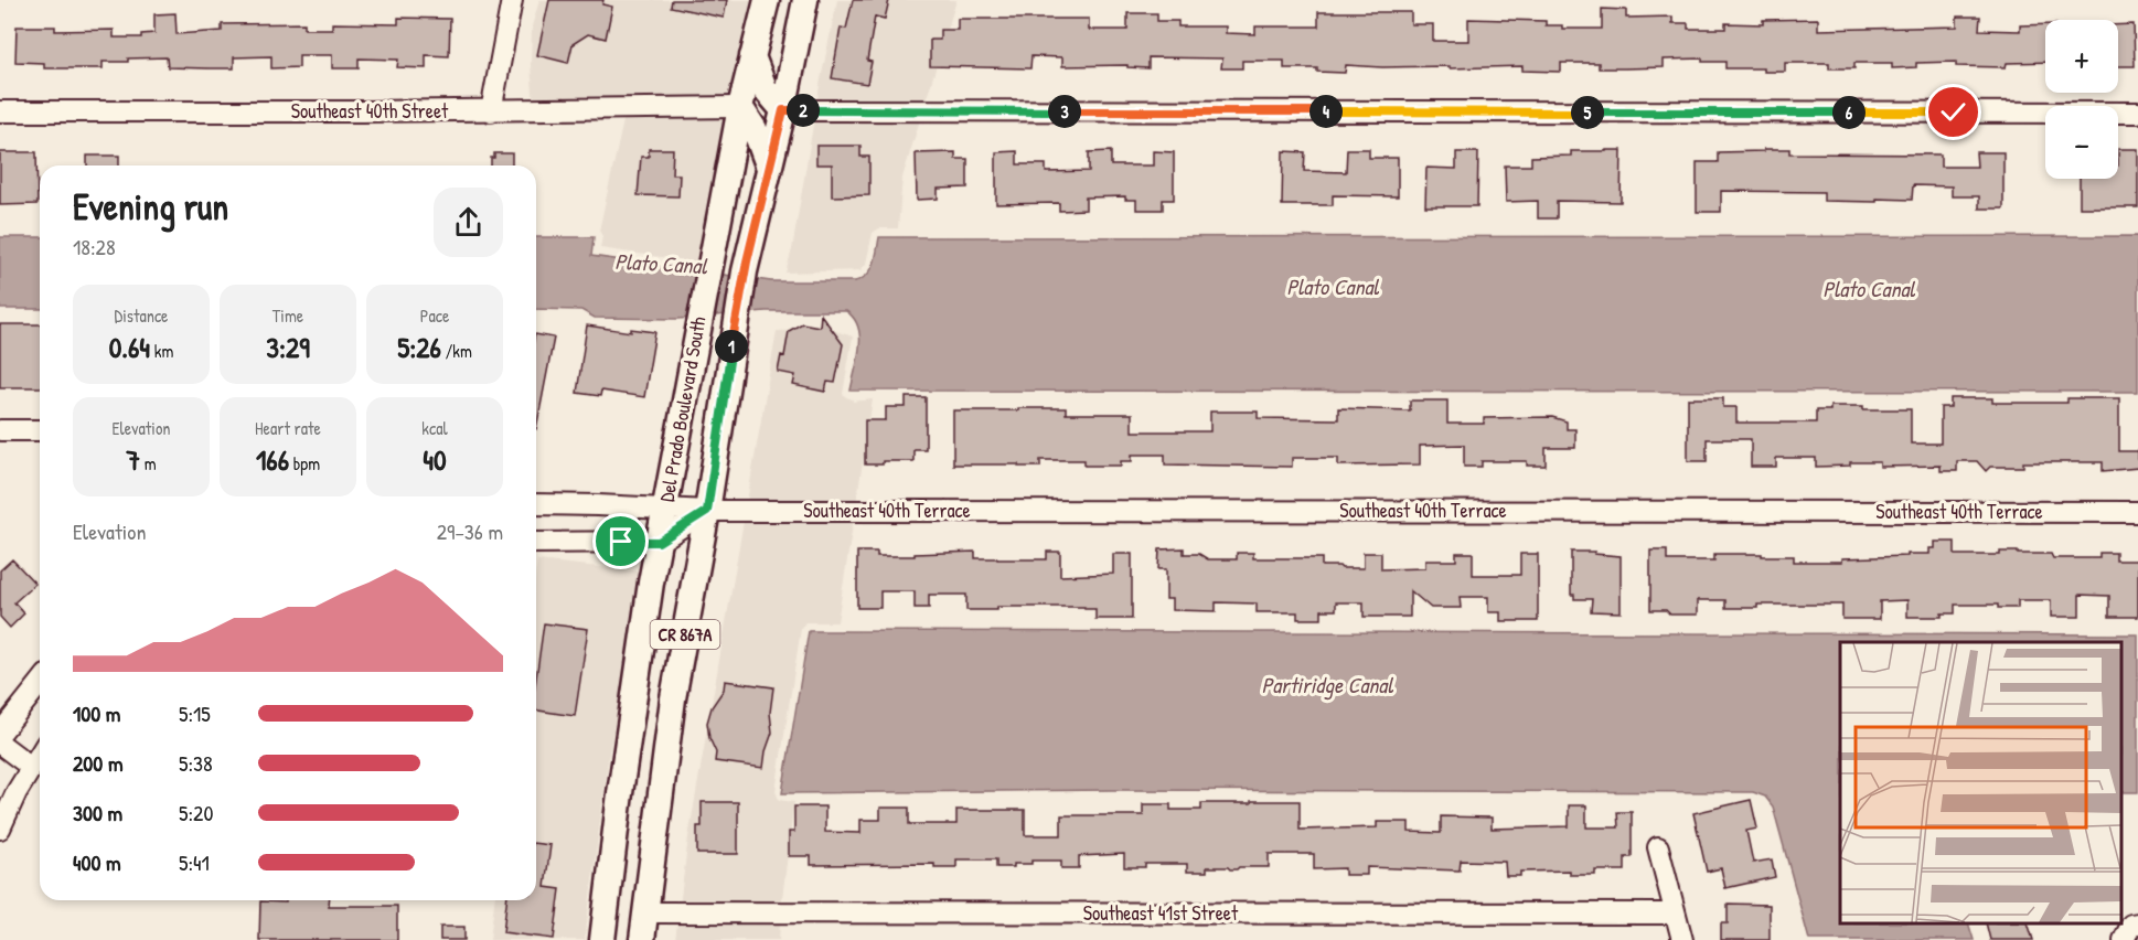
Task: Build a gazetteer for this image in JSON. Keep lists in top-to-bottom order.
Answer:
{
  "streets": {
    "main road": ["Del Prado Boulevard South", "CR 867A"],
    "street": ["Southeast 40th Street", "Southeast 40th Terrace", "Southeast 41st Street"]
  },
  "crossings": [
    ["Southeast 40th Street", "Del Prado Boulevard South"],
    ["Del Prado Boulevard South", "Southeast 40th Terrace"],
    ["Del Prado Boulevard South", "Southeast 41st Street"]
  ],
  "water": ["Plato Canal", "Partiridge Canal"],
  "page": {
    "map_buttons": ["+", "−"],
    "pins": [
      "2",
      "3",
      "4",
      "5",
      "6",
      "1"
    ],
    "heading": ["Evening run", "18:28"],
    "stats": [
      ["Distance", "0.64 km"],
      ["Time", "3:29"],
      ["Pace", "5:26 /km"],
      ["Elevation", "7 m"],
      ["Heart rate", "166 bpm"],
      ["kcal", "40"]
    ],
    "chart": ["Elevation", "29–36 m"],
    "list": [
      {
        "name": "100 m",
        "note": "5:15"
      },
      {
        "name": "200 m",
        "note": "5:38"
      },
      {
        "name": "300 m",
        "note": "5:20"
      },
      {
        "name": "400 m",
        "note": "5:41"
      }
    ]
  }
}
